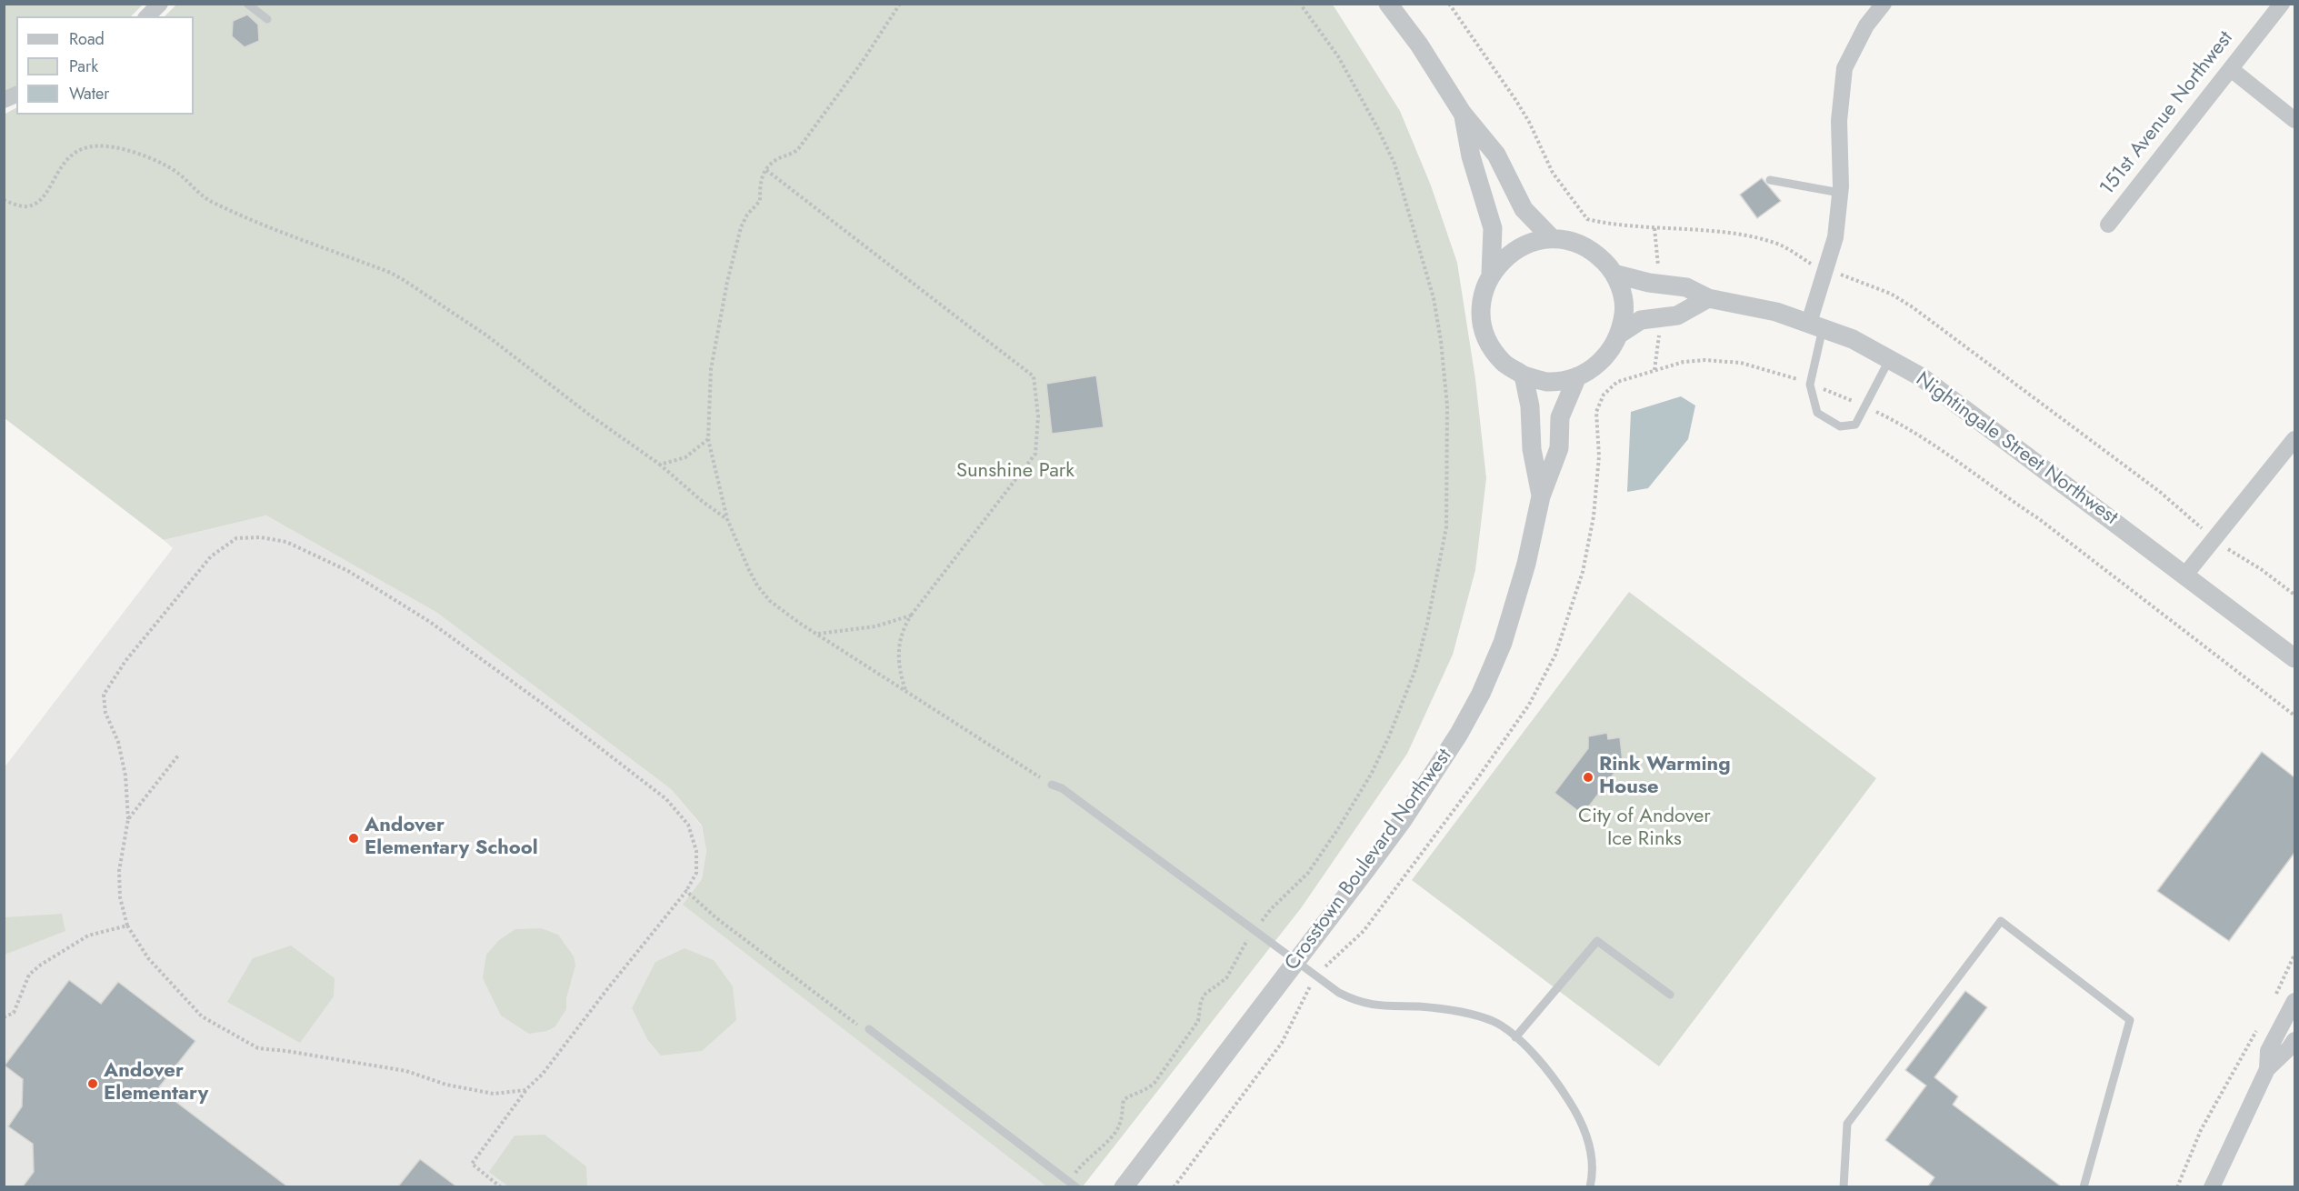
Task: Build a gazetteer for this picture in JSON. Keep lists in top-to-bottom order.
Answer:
{
  "streets": {
    "street": ["151st Avenue Northwest", "Nightingale Street Northwest", "Crosstown Boulevard Northwest"]
  },
  "crossings": [
    ["Nightingale Street Northwest", "Crosstown Boulevard Northwest"]
  ],
  "parks": ["Sunshine Park", "City of Andover Ice Rinks"],
  "places": ["Rink Warming House", "Andover Elementary School", "Andover Elementary"],
  "legend": ["Road", "Park", "Water"]
}
